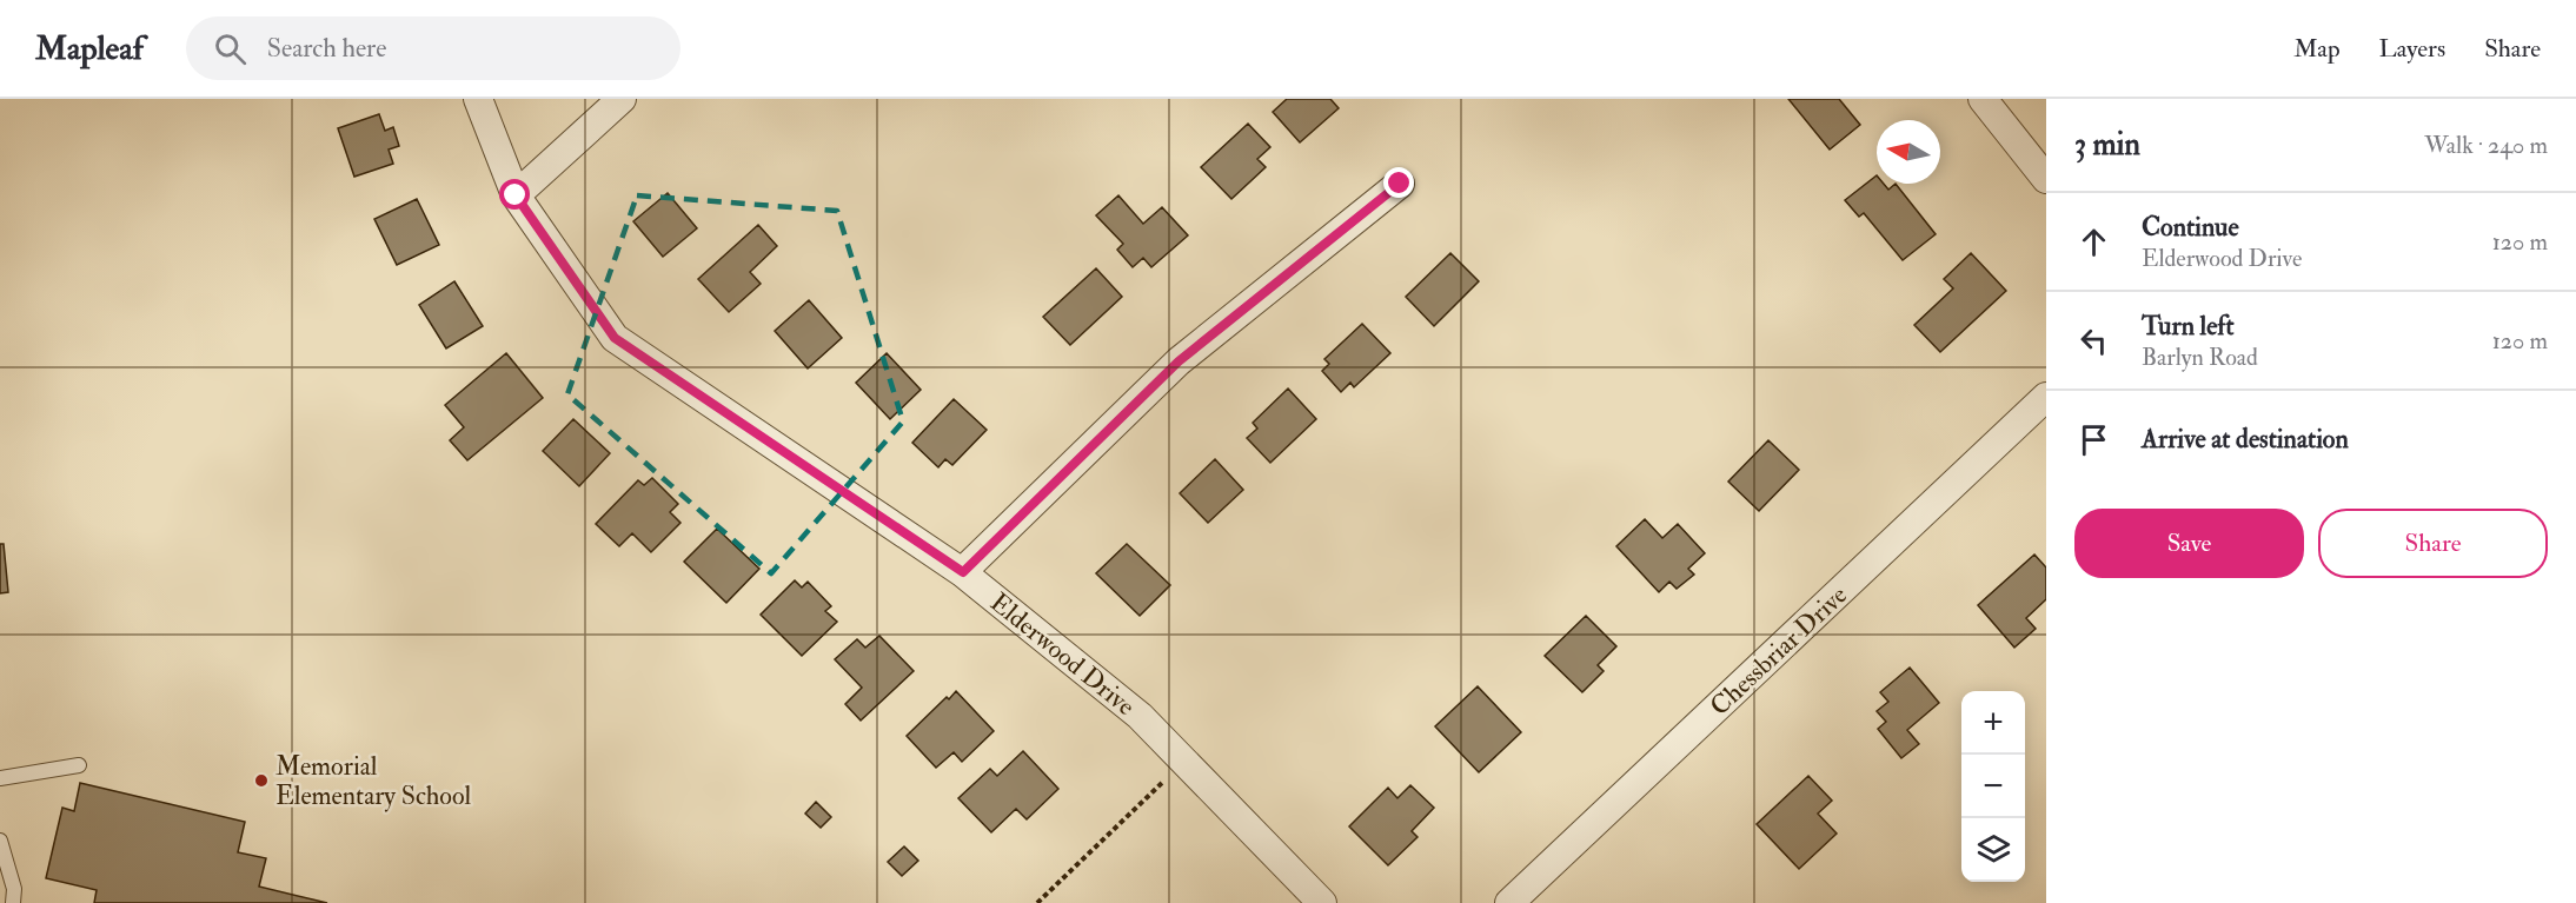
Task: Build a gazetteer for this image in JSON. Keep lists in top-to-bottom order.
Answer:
{
  "streets": {
    "street": ["Chessbriar Drive", "Elderwood Drive"]
  },
  "places": ["Memorial Elementary School"],
  "north": "left",
  "page": {
    "header": "Mapleaf",
    "search": "Search here",
    "nav": ["Map", "Layers", "Share"],
    "heading": ["3 min", "Walk · 240 m"],
    "list": [
      ["Continue", "Elderwood Drive", "120 m"],
      ["Turn left", "Barlyn Road", "120 m"],
      "Arrive at destination"
    ],
    "buttons": ["Save", "Share"],
    "map_buttons": ["+", "−"]
  }
}
